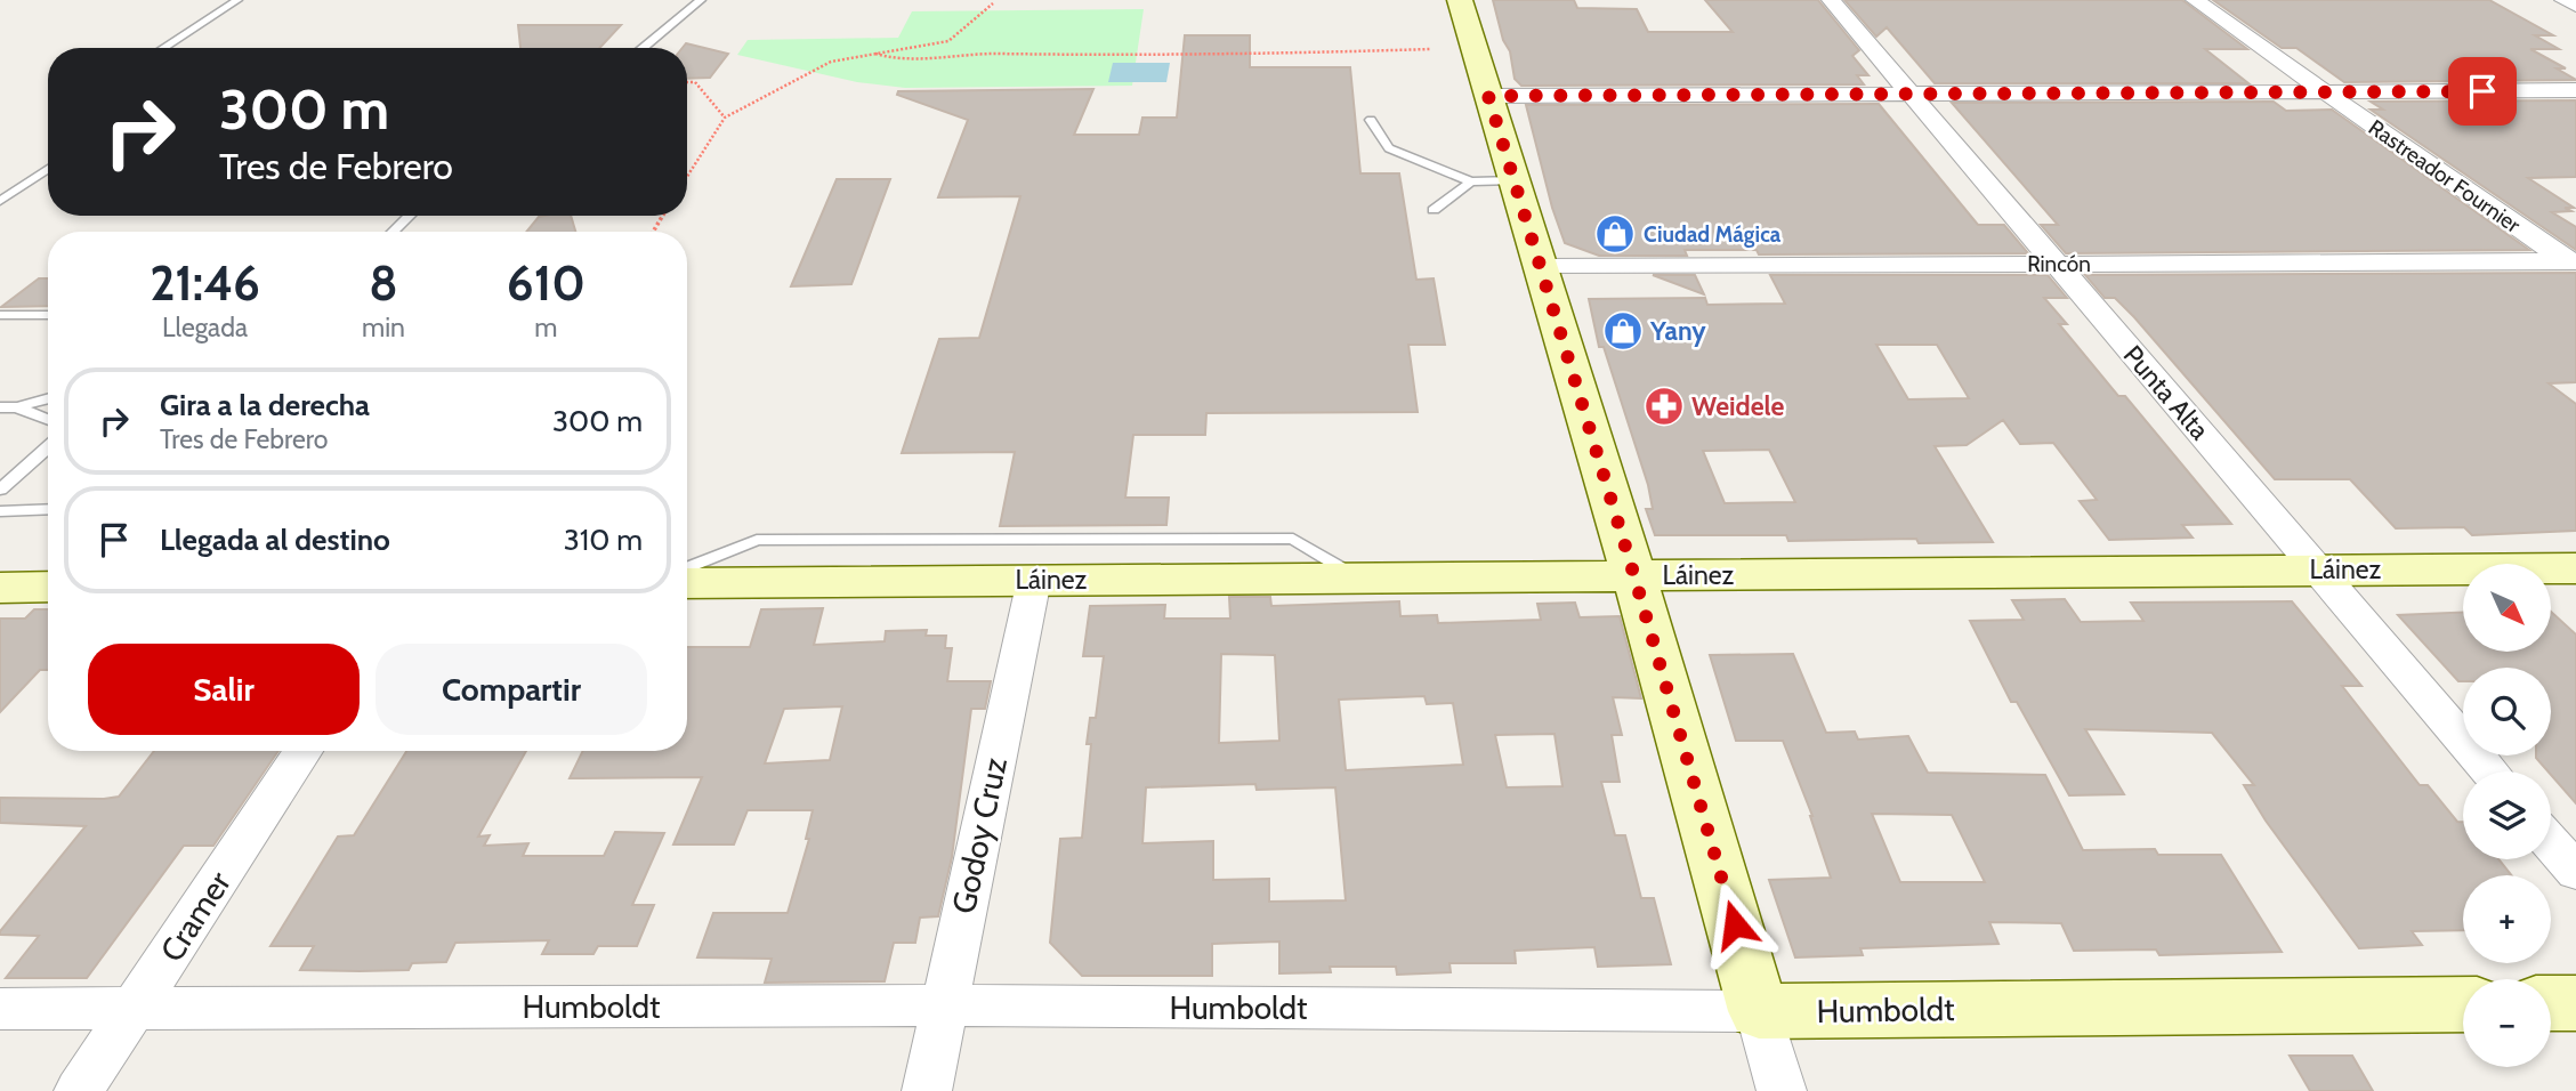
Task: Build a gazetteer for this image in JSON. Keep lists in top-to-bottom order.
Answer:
{
  "streets": {
    "main road": ["Láinez", "Humboldt"],
    "street": [
      "Rastreador Fournier",
      "Rincón",
      "Punta Alta",
      "Godoy Cruz",
      "Cramer"
    ]
  },
  "crossings": [
    ["Rastreador Fournier", "Rincón"],
    ["Rincón", "Punta Alta"],
    ["Punta Alta", "Láinez"],
    ["Láinez", "Godoy Cruz"],
    ["Godoy Cruz", "Humboldt"],
    ["Cramer", "Humboldt"]
  ],
  "places": {
    "shop": ["Ciudad Mágica", "Yany"],
    "pharmacy": ["Weidele"]
  },
  "north": "bottom right",
  "page": {
    "turn": ["300 m", "Tres de Febrero"],
    "eta": [
      "21:46",
      "Llegada",
      "8",
      "min",
      "610",
      "m"
    ],
    "list": [
      {
        "name": "Gira a la derecha",
        "note": "Tres de Febrero",
        "value": "300 m"
      },
      {
        "name": "Llegada al destino",
        "value": "310 m"
      }
    ],
    "map_buttons": ["+", "−"],
    "buttons": ["Salir", "Compartir"]
  }
}
